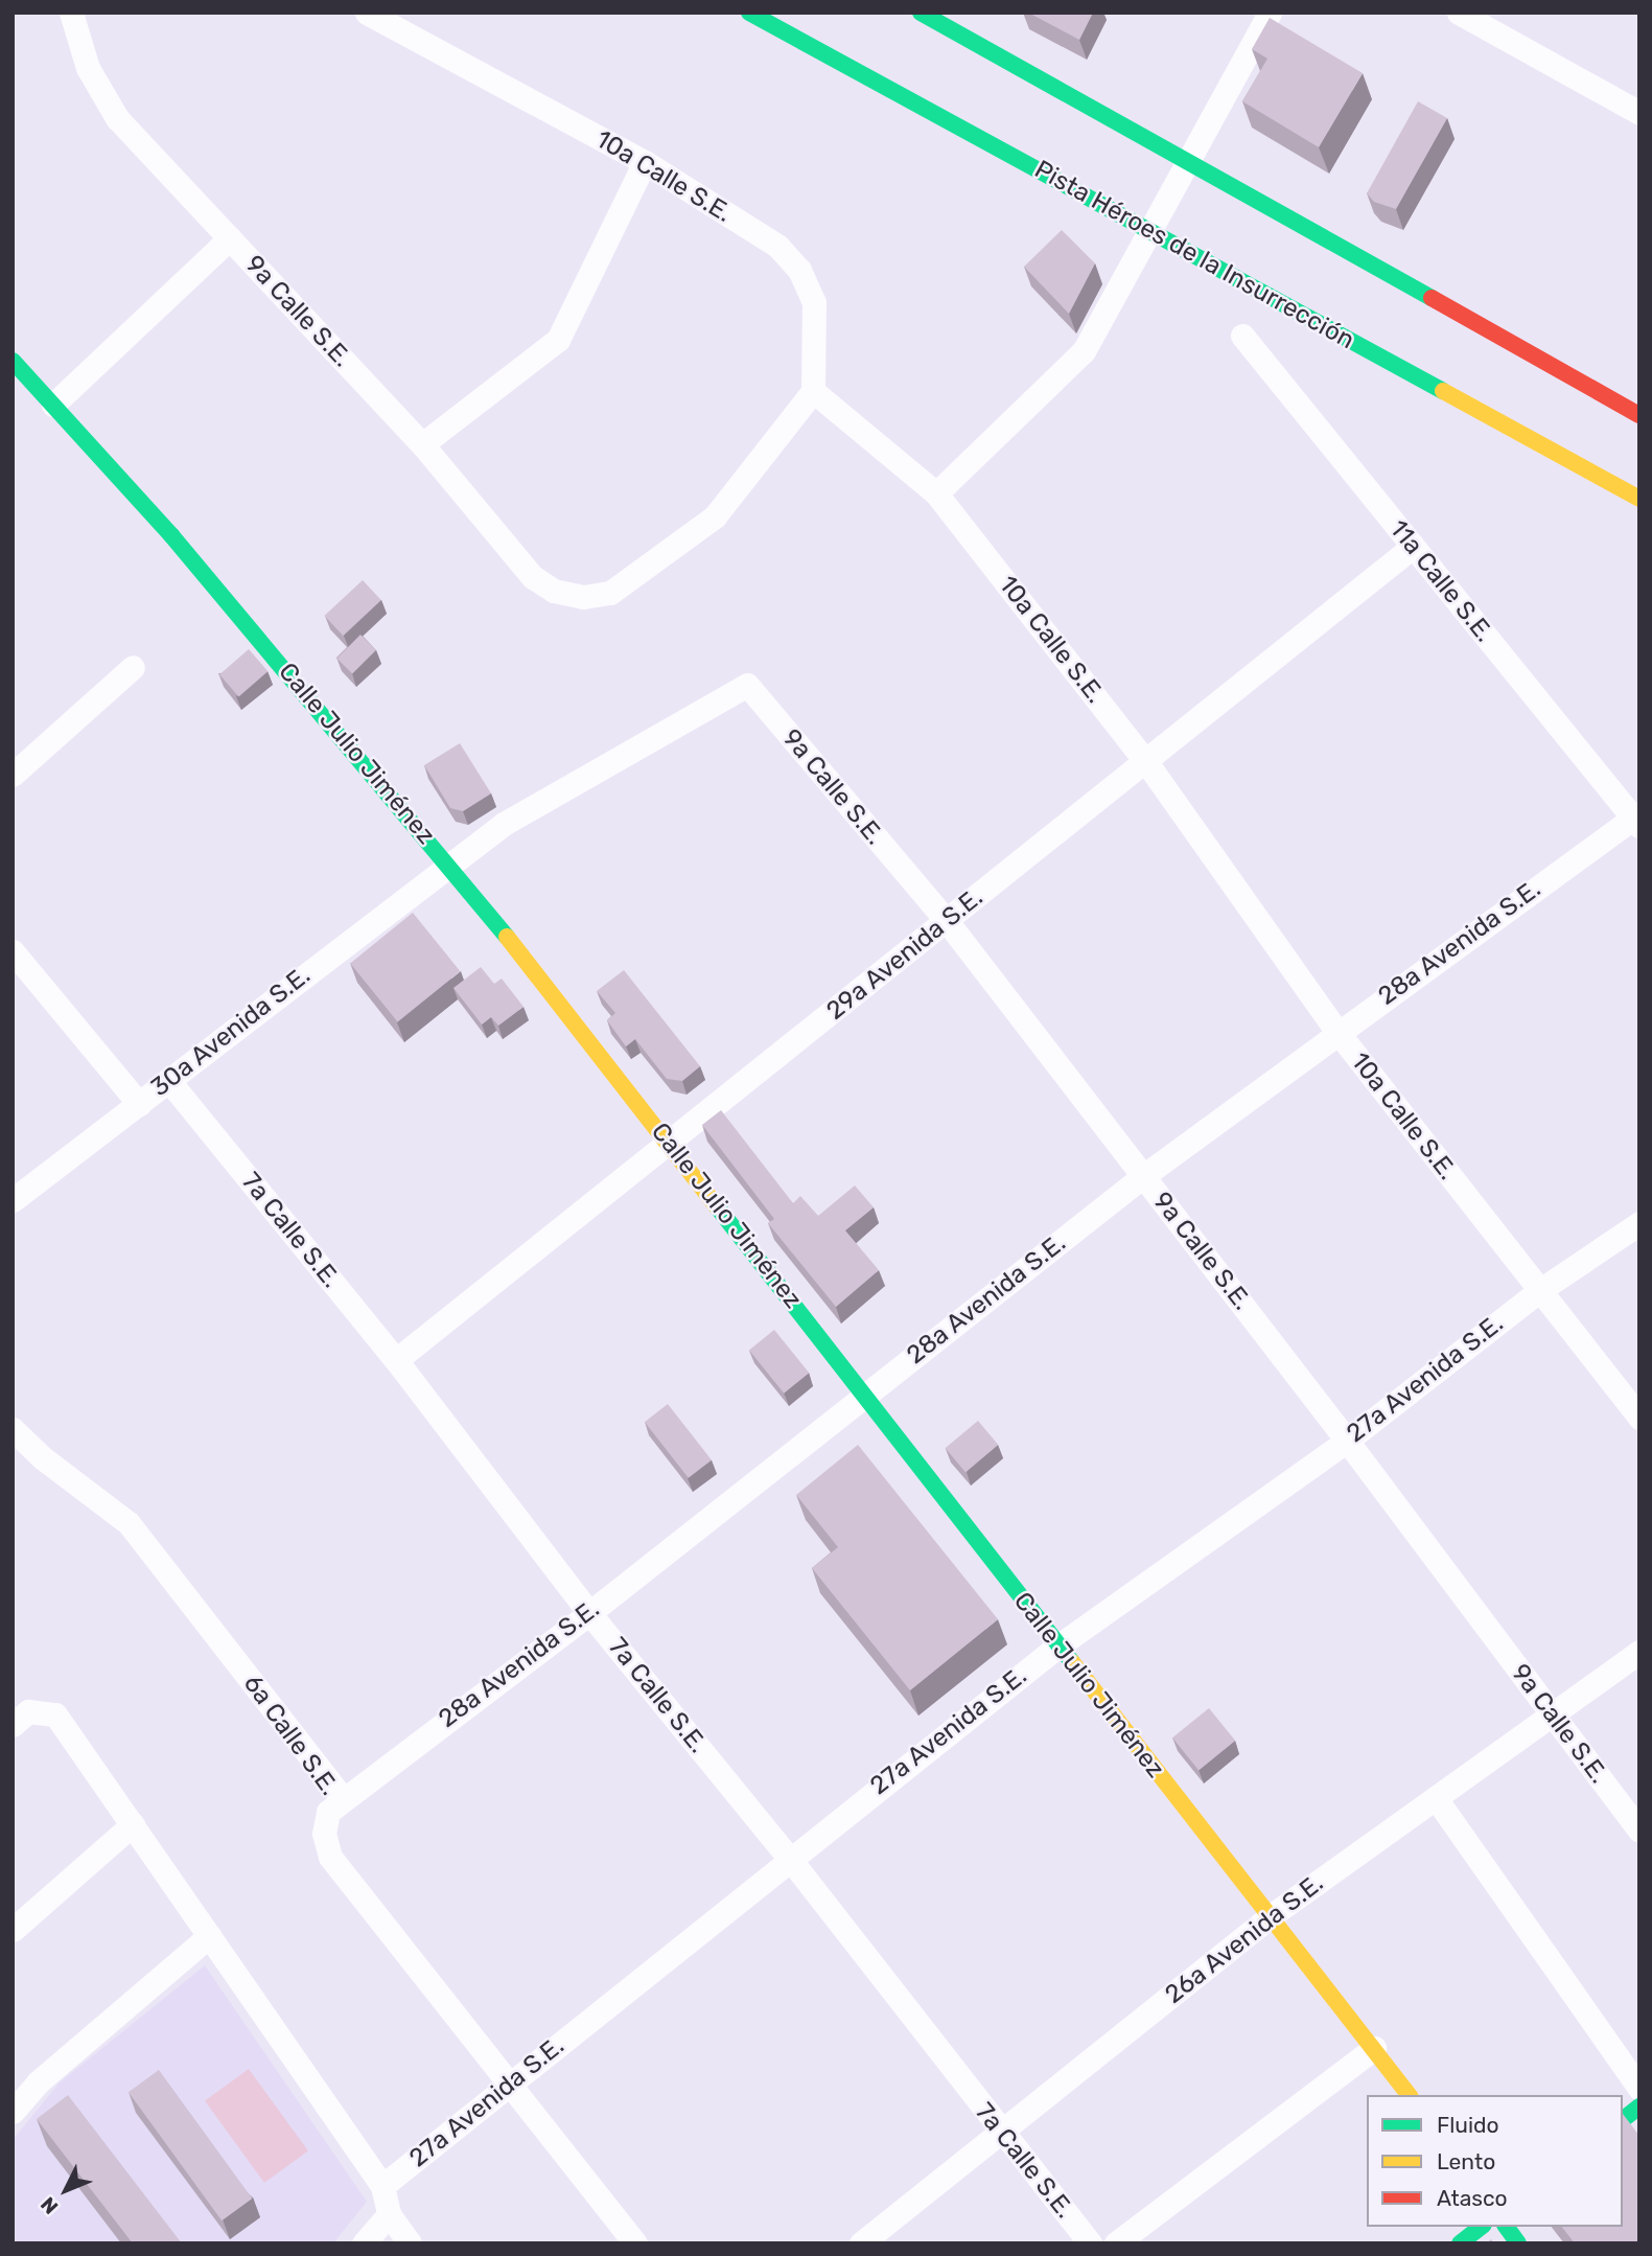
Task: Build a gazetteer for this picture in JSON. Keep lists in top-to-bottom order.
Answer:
{
  "streets": {
    "main road": ["Pista Héroes de la Insurrección", "Calle Julio Jiménez"],
    "street": [
      "10a Calle S.E.",
      "9a Calle S.E.",
      "11a Calle S.E.",
      "28a Avenida S.E.",
      "29a Avenida S.E.",
      "30a Avenida S.E.",
      "7a Calle S.E.",
      "27a Avenida S.E.",
      "6a Calle S.E.",
      "26a Avenida S.E."
    ]
  },
  "crossings": [
    ["10a Calle S.E.", "9a Calle S.E."],
    ["10a Calle S.E.", "28a Avenida S.E."],
    ["10a Calle S.E.", "29a Avenida S.E."],
    ["10a Calle S.E.", "27a Avenida S.E."],
    ["9a Calle S.E.", "28a Avenida S.E."],
    ["9a Calle S.E.", "29a Avenida S.E."],
    ["9a Calle S.E.", "30a Avenida S.E."],
    ["9a Calle S.E.", "27a Avenida S.E."],
    ["9a Calle S.E.", "26a Avenida S.E."],
    ["11a Calle S.E.", "28a Avenida S.E."],
    ["11a Calle S.E.", "29a Avenida S.E."],
    ["Calle Julio Jiménez", "28a Avenida S.E."],
    ["Calle Julio Jiménez", "29a Avenida S.E."],
    ["Calle Julio Jiménez", "30a Avenida S.E."],
    ["Calle Julio Jiménez", "27a Avenida S.E."],
    ["Calle Julio Jiménez", "26a Avenida S.E."],
    ["28a Avenida S.E.", "7a Calle S.E."],
    ["28a Avenida S.E.", "6a Calle S.E."],
    ["29a Avenida S.E.", "7a Calle S.E."],
    ["30a Avenida S.E.", "7a Calle S.E."],
    ["7a Calle S.E.", "27a Avenida S.E."],
    ["7a Calle S.E.", "26a Avenida S.E."],
    ["27a Avenida S.E.", "6a Calle S.E."]
  ],
  "legend": ["Fluido", "Lento", "Atasco"],
  "north": "bottom left"
}
